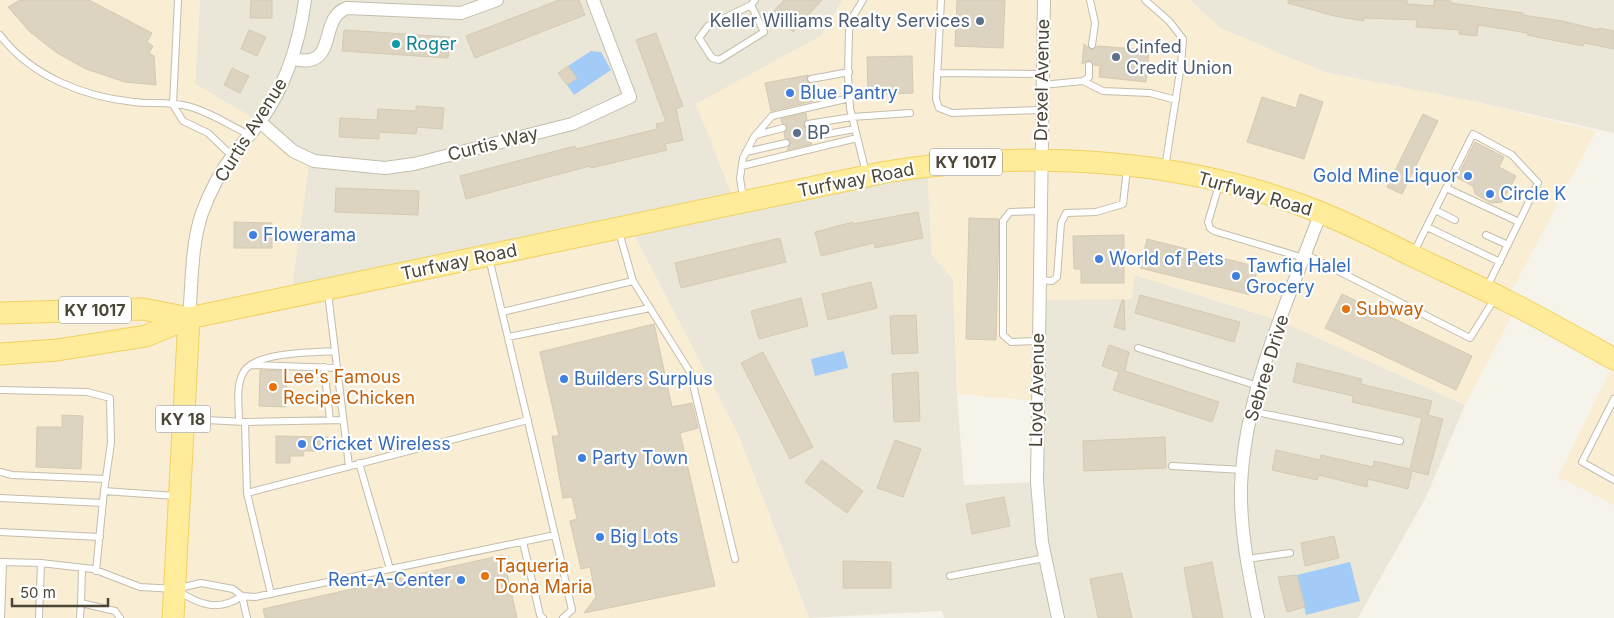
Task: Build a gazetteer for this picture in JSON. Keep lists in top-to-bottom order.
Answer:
{
  "streets": {
    "main road": ["KY 1017", "Turfway Road", "KY 18"],
    "street": [
      "Drexel Avenue",
      "Curtis Avenue",
      "Curtis Way",
      "Sebree Drive",
      "Lloyd Avenue"
    ]
  },
  "crossings": [
    ["Drexel Avenue", "Turfway Road"],
    ["Drexel Avenue", "Lloyd Avenue"],
    ["Curtis Avenue", "Curtis Way"],
    ["Curtis Avenue", "Turfway Road"],
    ["Curtis Avenue", "KY 18"],
    ["Turfway Road", "Sebree Drive"],
    ["Turfway Road", "Lloyd Avenue"],
    ["Turfway Road", "KY 18"]
  ],
  "places": [
    "Keller Williams Realty Services",
    "Roger",
    "Cinfed Credit Union",
    "Blue Pantry",
    "BP",
    "Gold Mine Liquor",
    "Circle K",
    "Flowerama",
    "World of Pets",
    "Tawfiq Halel Grocery",
    "Subway",
    "Builders Surplus",
    "Lee's Famous Recipe Chicken",
    "Cricket Wireless",
    "Party Town",
    "Big Lots",
    "Taqueria Dona Maria",
    "Rent-A-Center"
  ],
  "scale_bar": "50 m"
}
